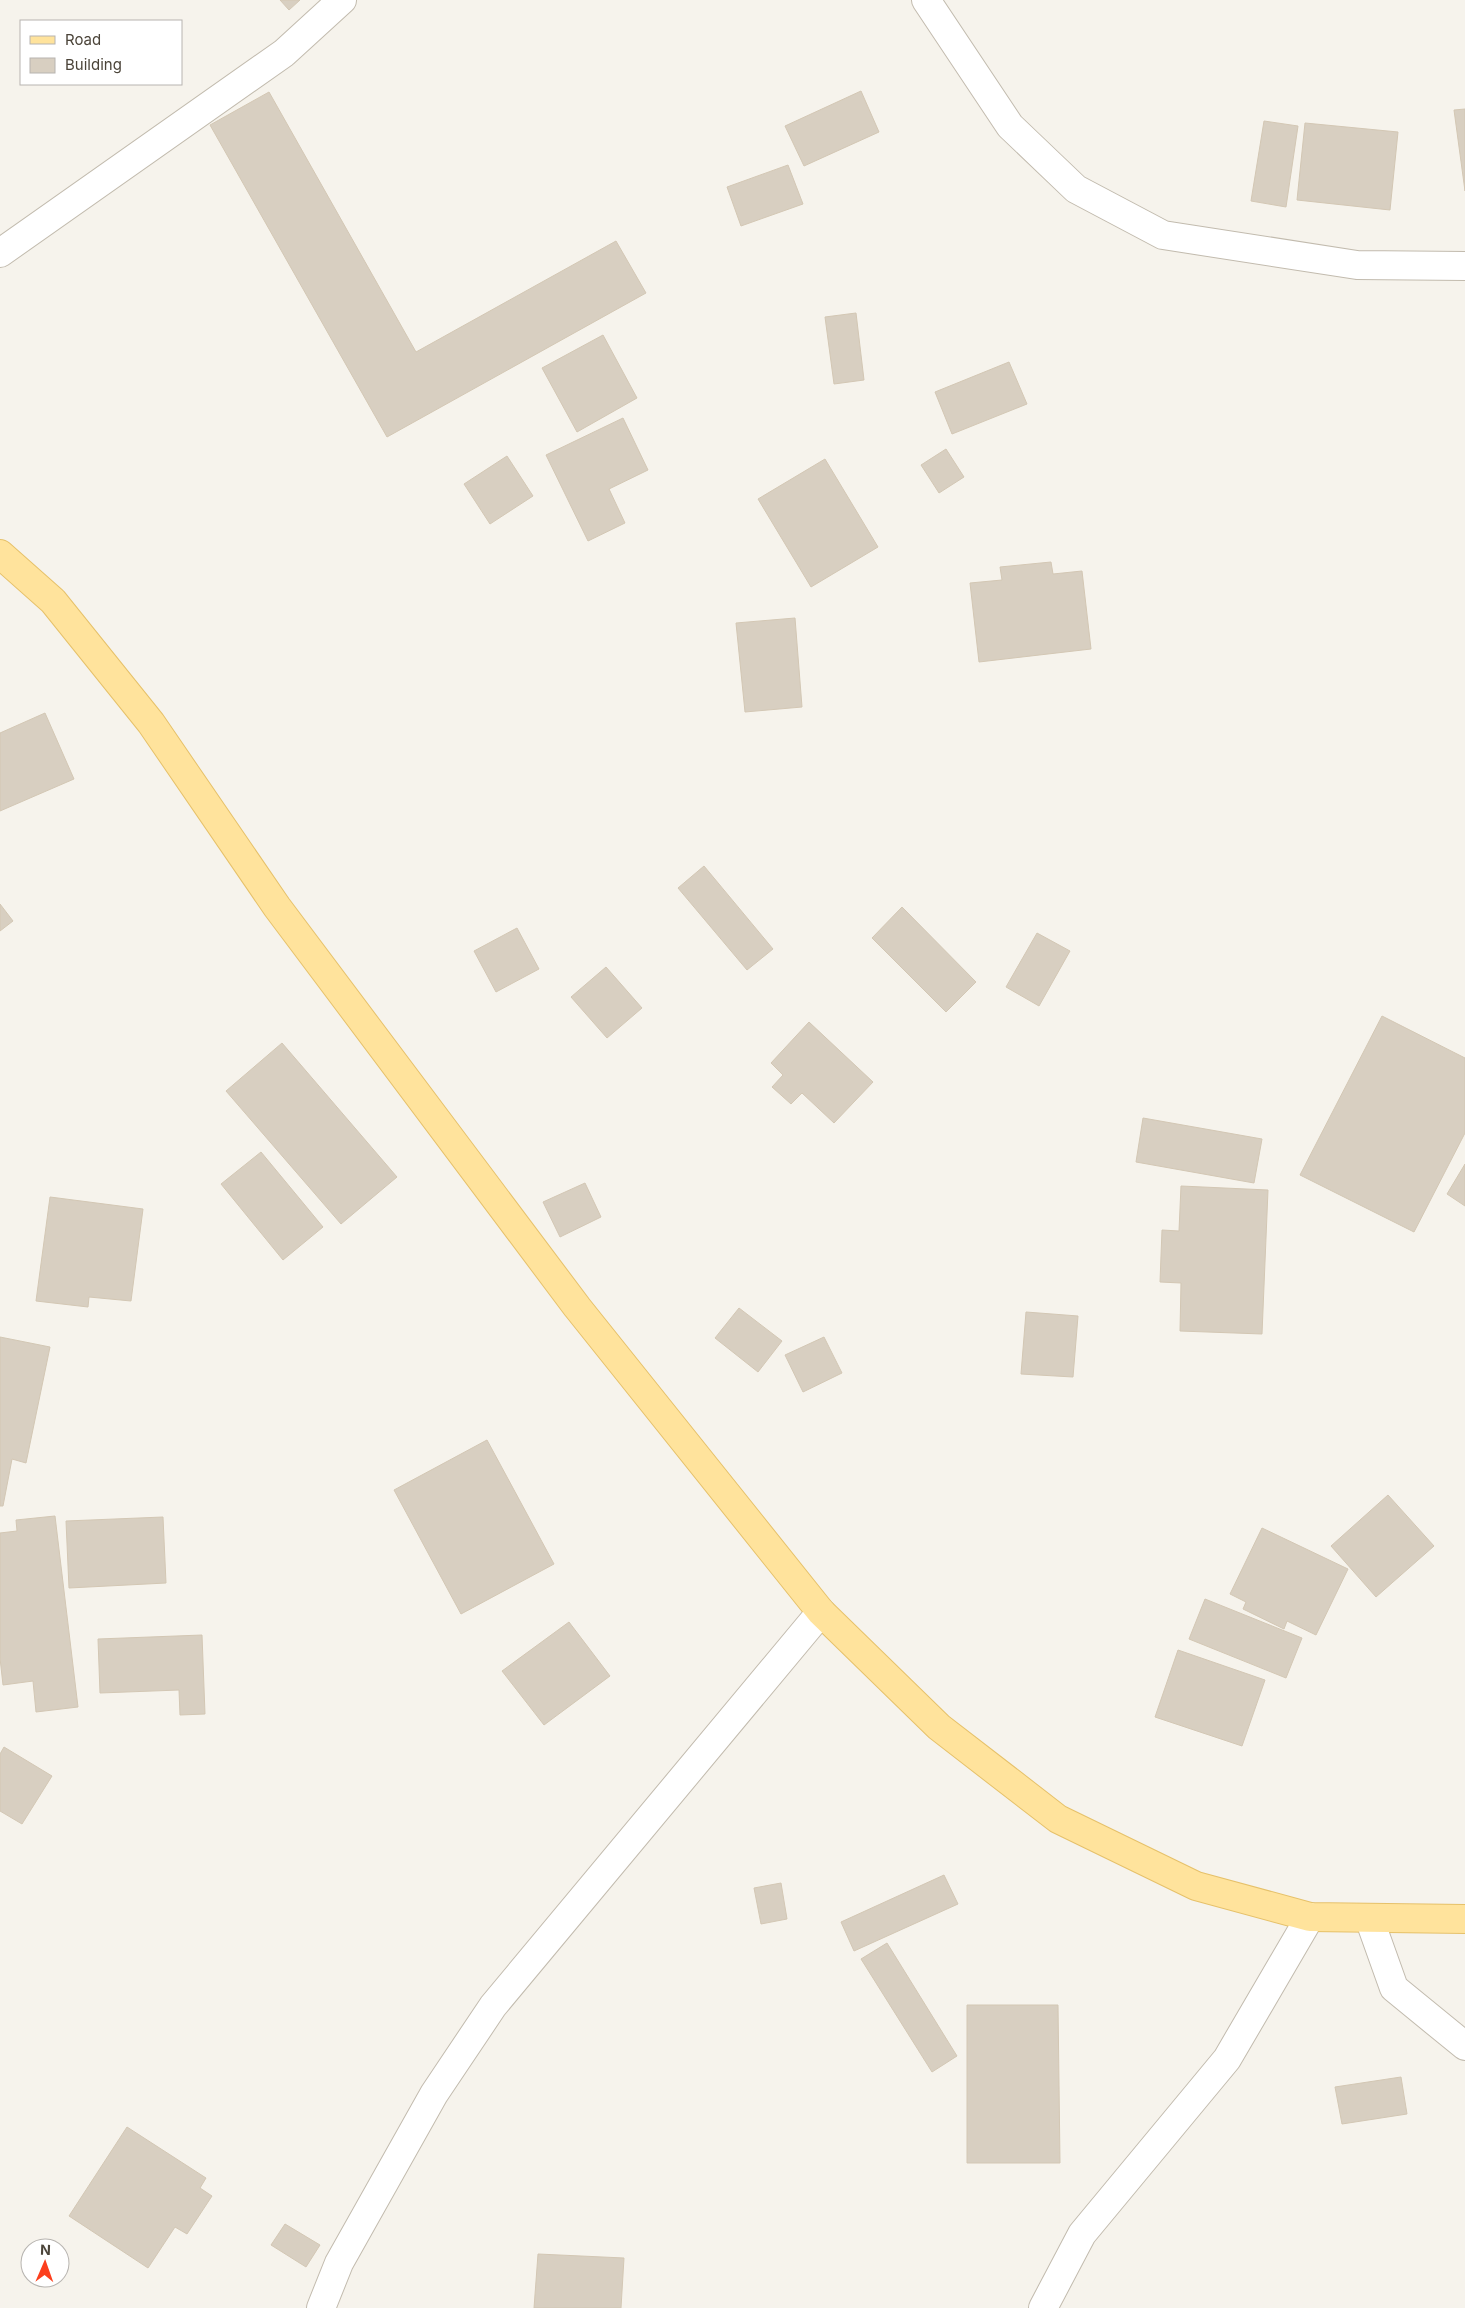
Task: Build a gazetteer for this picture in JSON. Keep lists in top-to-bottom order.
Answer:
{
  "legend": ["Road", "Building"],
  "north": "top"
}
